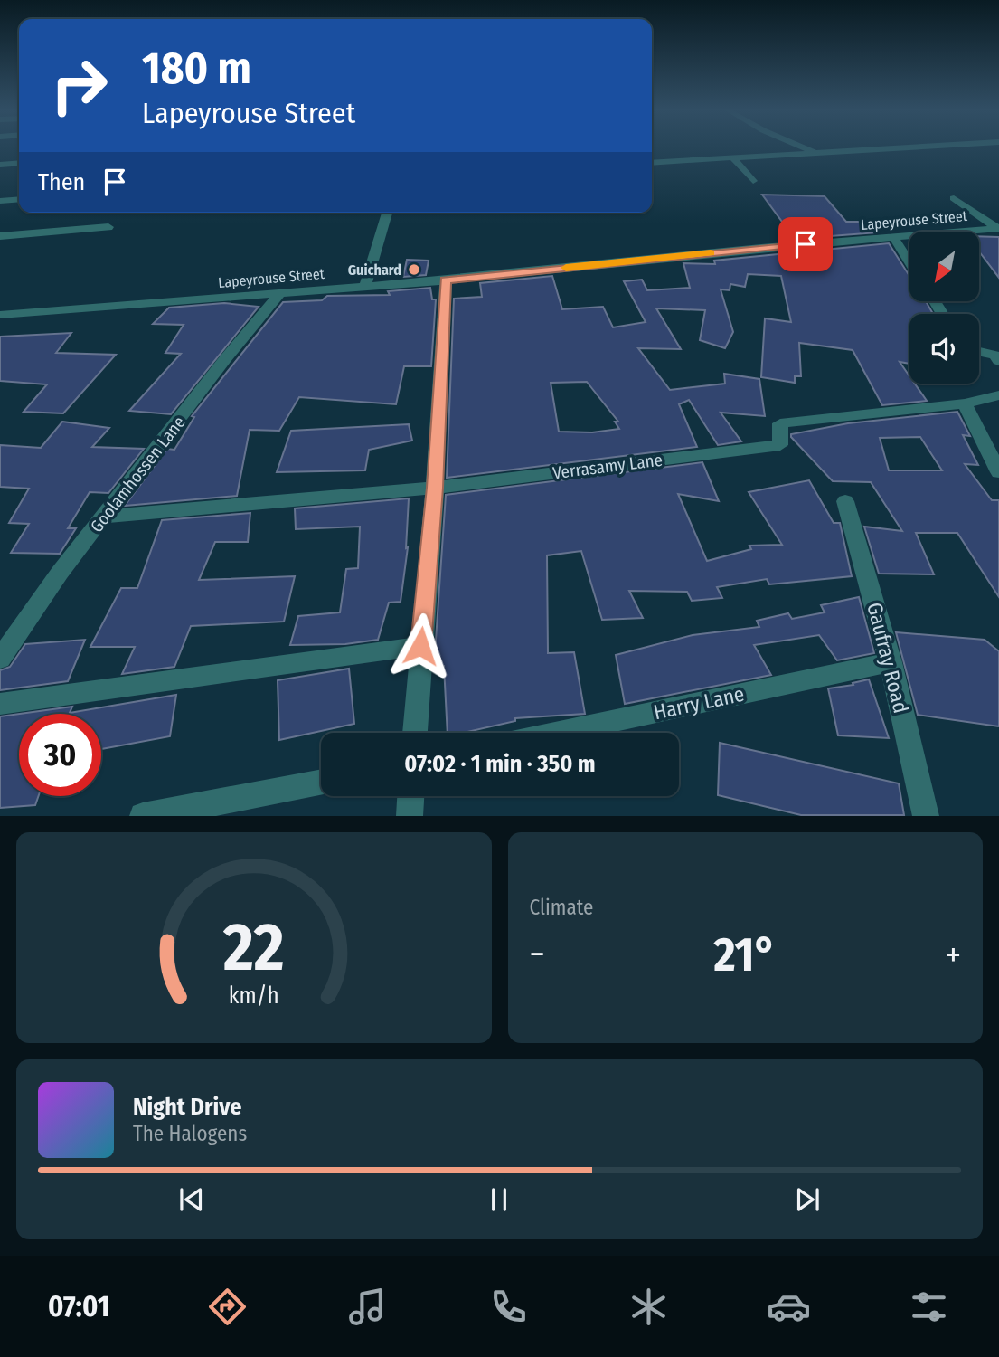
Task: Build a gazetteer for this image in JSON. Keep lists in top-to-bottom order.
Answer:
{
  "streets": {
    "street": [
      "Lapeyrouse Street",
      "Verrasamy Lane",
      "Goolamhossen Lane",
      "Gaufray Road",
      "Harry Lane"
    ]
  },
  "crossings": [
    ["Lapeyrouse Street", "Goolamhossen Lane"],
    ["Verrasamy Lane", "Goolamhossen Lane"],
    ["Gaufray Road", "Harry Lane"]
  ],
  "places": ["Guichard"],
  "north": "bottom left",
  "page": {
    "turn": ["180 m", "Lapeyrouse Street"],
    "then": "Then",
    "limit": "30",
    "trip": "07:02 · 1 min · 350 m",
    "tile": "Climate",
    "heat": ["−", "21°", "+"],
    "song": ["Night Drive", "The Halogens"],
    "tabs": "07:01",
    "gauge": ["22", "km/h"]
  }
}
